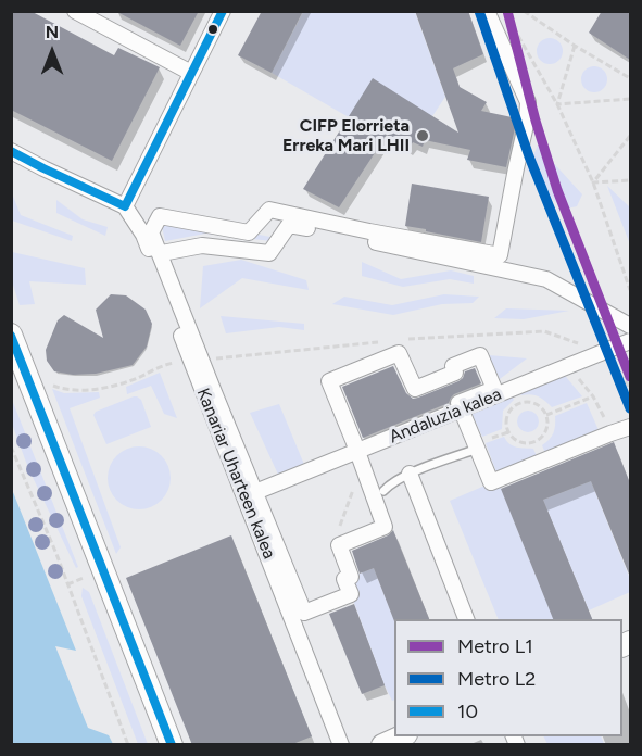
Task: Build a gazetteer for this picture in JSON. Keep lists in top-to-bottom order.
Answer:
{
  "streets": {
    "street": ["Andaluzia kalea", "Kanariar Uharteen kalea"]
  },
  "places": ["CIFP Elorrieta Erreka Mari LHII"],
  "lines": ["metro line L1", "metro line L2", "transit line 10"],
  "legend": ["Metro L1", "Metro L2", "10"],
  "north": "top"
}
